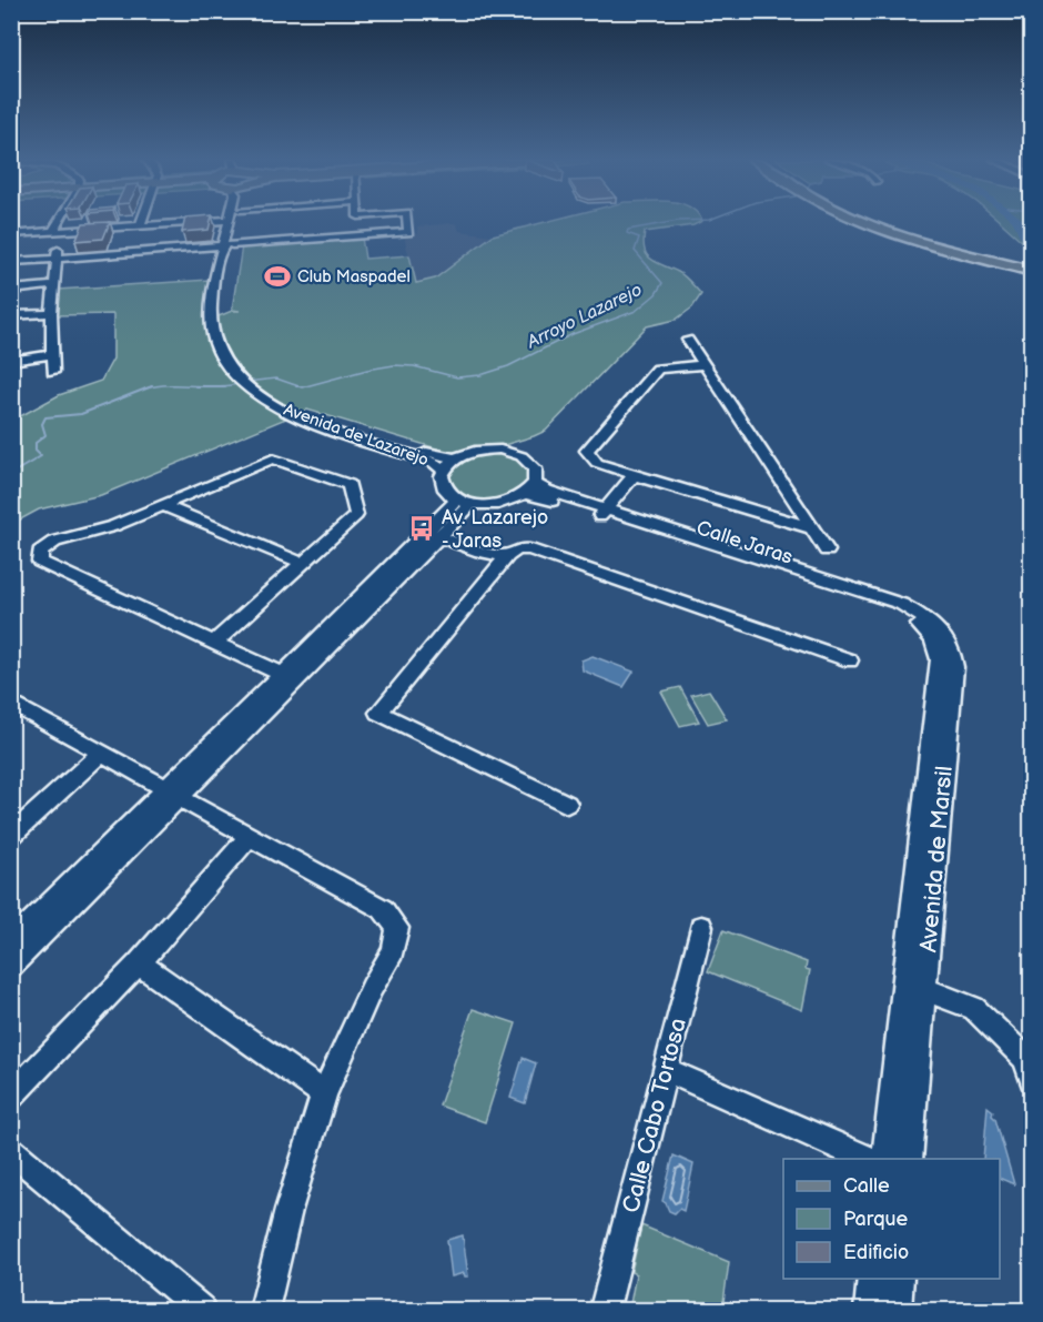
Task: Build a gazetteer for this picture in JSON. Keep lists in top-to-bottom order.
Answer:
{
  "streets": {
    "street": [
      "Avenida de Lazarejo",
      "Calle Jaras",
      "Avenida de Marsil",
      "Calle Cabo Tortosa"
    ]
  },
  "crossings": [
    ["Avenida de Lazarejo", "Calle Jaras"],
    ["Calle Jaras", "Avenida de Marsil"]
  ],
  "water": ["Arroyo Lazarejo"],
  "places": {
    "sports": ["Club Maspadel"],
    "bus stop": ["Av. Lazarejo - Jaras"]
  },
  "legend": ["Calle", "Parque", "Edificio"]
}
